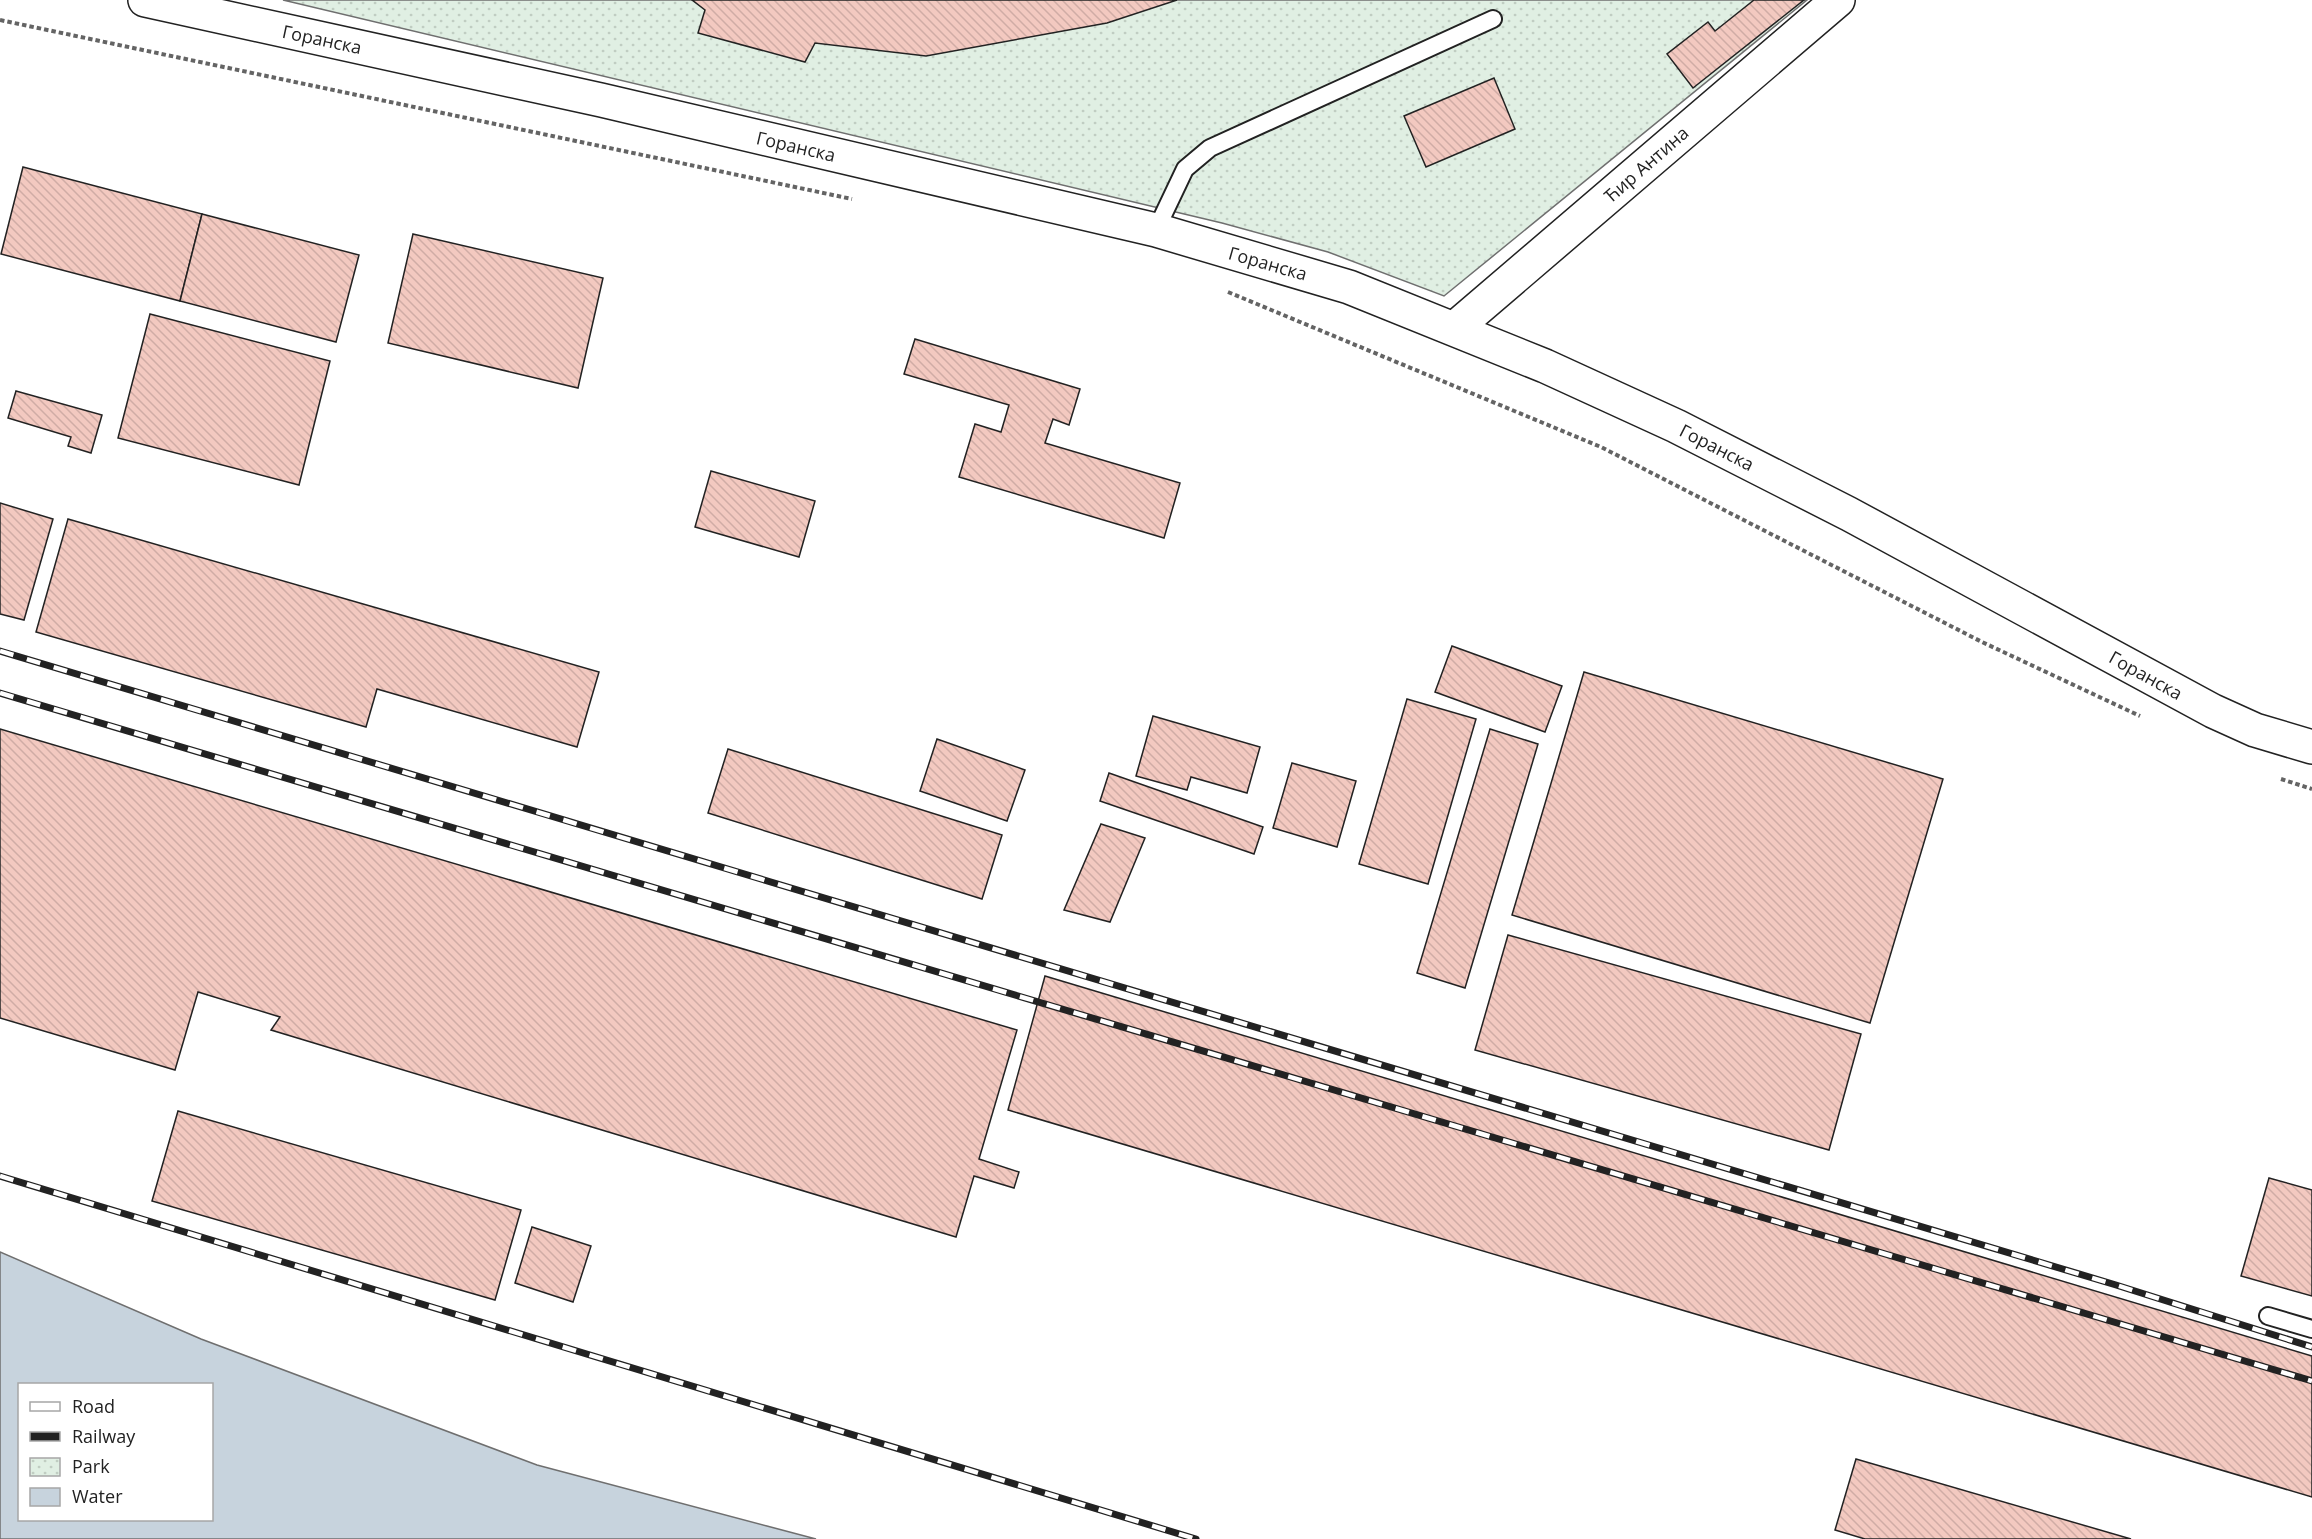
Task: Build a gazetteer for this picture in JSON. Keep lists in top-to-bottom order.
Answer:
{
  "streets": {
    "main road": ["Горанска", "Ћир Антина"]
  },
  "crossings": [
    ["Горанска", "Ћир Антина"]
  ],
  "legend": [
    "Road",
    "Railway",
    "Park",
    "Water"
  ]
}
